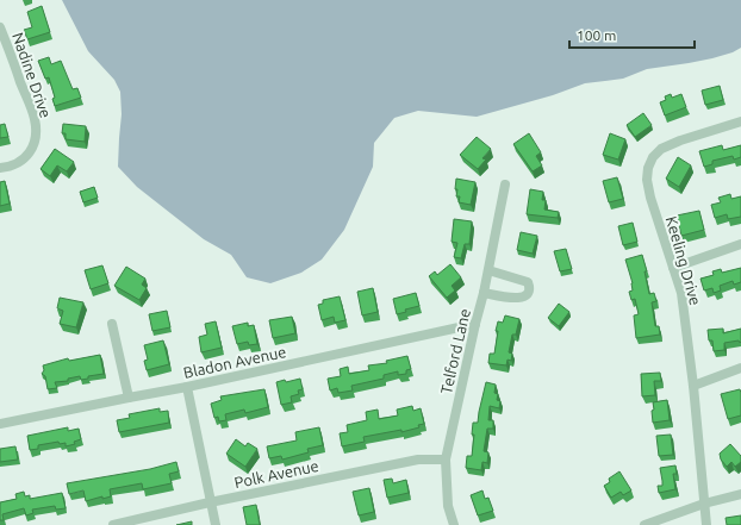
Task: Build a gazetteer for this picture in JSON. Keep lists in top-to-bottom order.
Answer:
{
  "streets": {
    "street": [
      "Nadine Drive",
      "Keeling Drive",
      "Telford Lane",
      "Bladon Avenue",
      "Polk Avenue"
    ]
  },
  "crossings": [
    ["Telford Lane", "Bladon Avenue"],
    ["Telford Lane", "Polk Avenue"]
  ],
  "scale_bar": "100 m"
}
